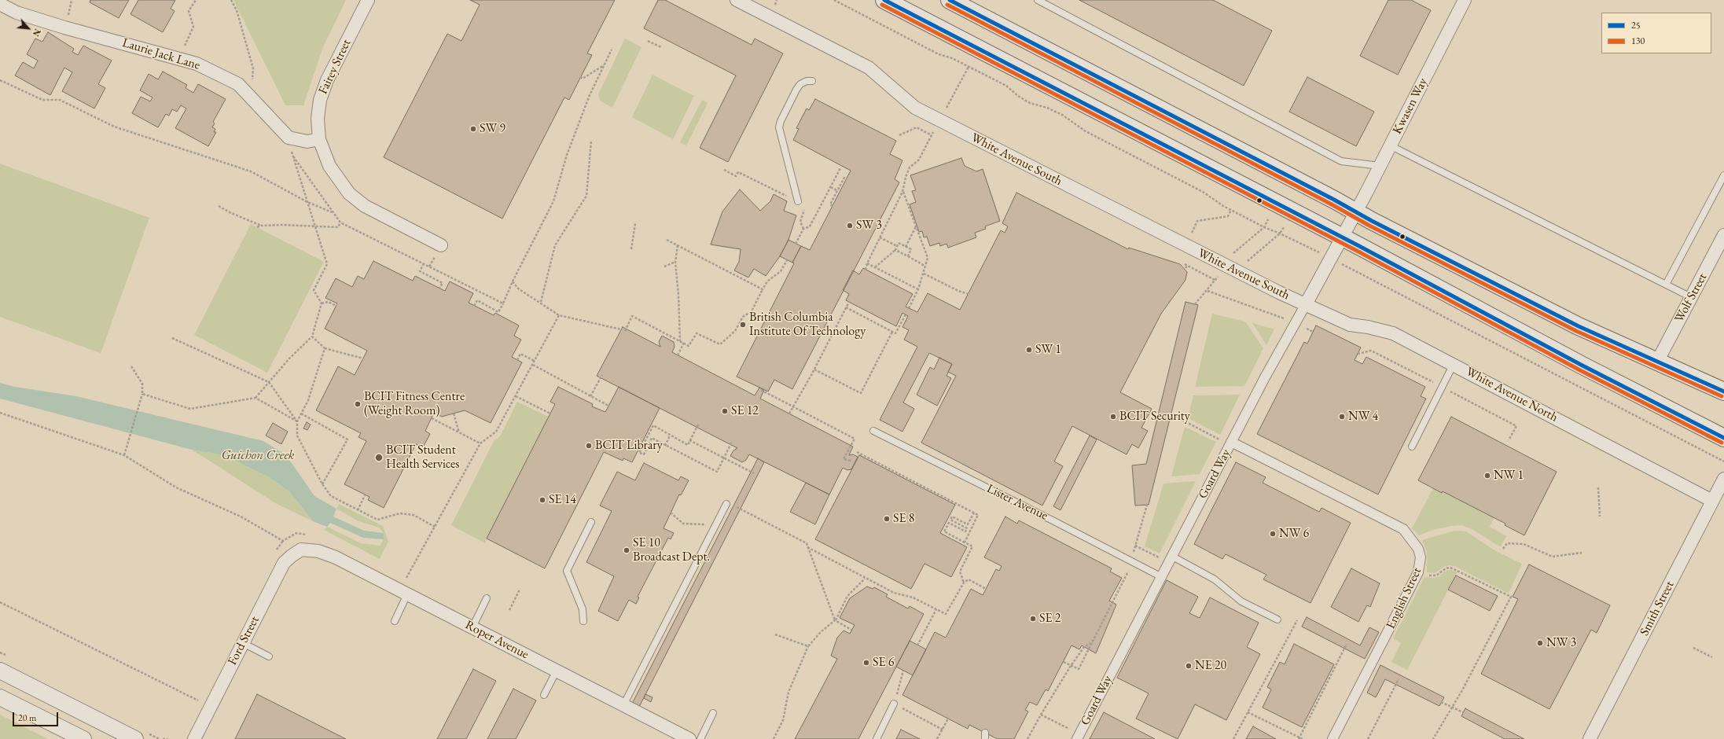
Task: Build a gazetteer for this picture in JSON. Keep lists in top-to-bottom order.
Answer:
{
  "streets": {
    "street": [
      "Laurie Jack Lane",
      "Fairey Street",
      "Kwasen Way",
      "White Avenue South",
      "Wolf Street",
      "White Avenue North",
      "Goard Way",
      "English Street",
      "Smith Street",
      "Roper Avenue",
      "Ford Street"
    ],
    "lane": ["Lister Avenue"]
  },
  "crossings": [
    ["Kwasen Way", "Goard Way"],
    ["White Avenue South", "White Avenue North"],
    ["White Avenue South", "Goard Way"],
    ["White Avenue North", "Goard Way"],
    ["White Avenue North", "Smith Street"],
    ["Goard Way", "Lister Avenue"],
    ["Goard Way", "English Street"],
    ["Roper Avenue", "Ford Street"]
  ],
  "water": ["Guichon Creek"],
  "places": [
    "SW 9",
    "SW 3",
    "British Columbia Institute Of Technology",
    "SW 1",
    "BCIT Fitness Centre (Weight Room)",
    "SE 12",
    "BCIT Security",
    "NW 4",
    "BCIT Library",
    "BCIT Student Health Services",
    "NW 1",
    "SE 14",
    "SE 8",
    "NW 6",
    "SE 10 Broadcast Dept.",
    "SE 2",
    "NW 3",
    "SE 6",
    "NE 20"
  ],
  "lines": ["transit line 25", "transit line 130"],
  "legend": ["25", "130"],
  "scale_bar": "20 m",
  "north": "bottom right"
}
